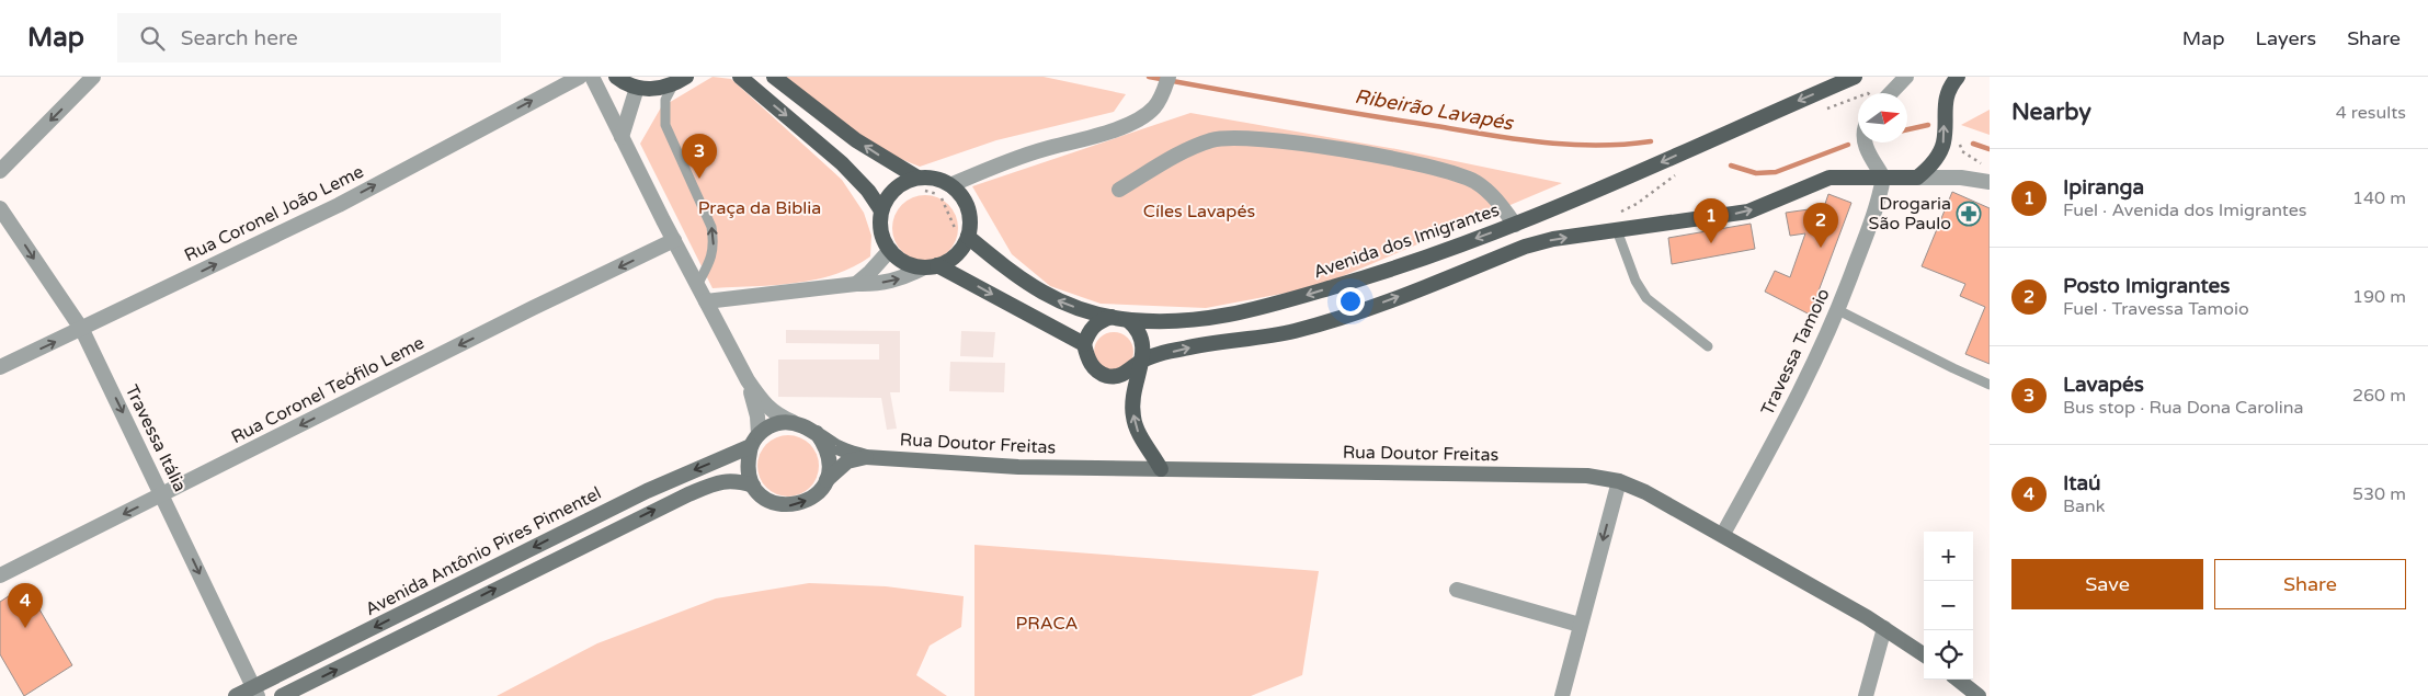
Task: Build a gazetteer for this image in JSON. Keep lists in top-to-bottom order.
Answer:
{
  "streets": {
    "main road": ["Avenida dos Imigrantes", "Rua Doutor Freitas", "Avenida Antônio Pires Pimentel"],
    "street": [
      "Rua Coronel João Leme",
      "Travessa Tamoio",
      "Rua Coronel Teófilo Leme",
      "Travessa Itália"
    ]
  },
  "crossings": [
    ["Rua Coronel João Leme", "Travessa Itália"],
    ["Travessa Tamoio", "Rua Doutor Freitas"],
    ["Rua Coronel Teófilo Leme", "Travessa Itália"],
    ["Travessa Itália", "Avenida Antônio Pires Pimentel"],
    ["Rua Doutor Freitas", "Avenida Antônio Pires Pimentel"]
  ],
  "one_way": ["Rua Coronel João Leme", "Rua Coronel Teófilo Leme", "Travessa Itália"],
  "water": ["Ribeirão Lavapés"],
  "parks": ["Praça da Biblia", "Cíles Lavapés", "PRACA"],
  "places": {
    "pharmacy": ["Drogaria São Paulo"]
  },
  "north": "right",
  "page": {
    "header": "Map",
    "search": "Search here",
    "nav": ["Map", "Layers", "Share"],
    "heading": ["Nearby", "4 results"],
    "pins": [
      "3",
      "1",
      "2",
      "4"
    ],
    "list": [
      {
        "mark": "1",
        "name": "Ipiranga",
        "note": "Fuel · Avenida dos Imigrantes",
        "value": "140 m"
      },
      {
        "mark": "2",
        "name": "Posto Imigrantes",
        "note": "Fuel · Travessa Tamoio",
        "value": "190 m"
      },
      {
        "mark": "3",
        "name": "Lavapés",
        "note": "Bus stop · Rua Dona Carolina",
        "value": "260 m"
      },
      {
        "mark": "4",
        "name": "Itaú",
        "note": "Bank",
        "value": "530 m"
      }
    ],
    "map_buttons": ["+", "−"],
    "buttons": ["Save", "Share"]
  }
}
